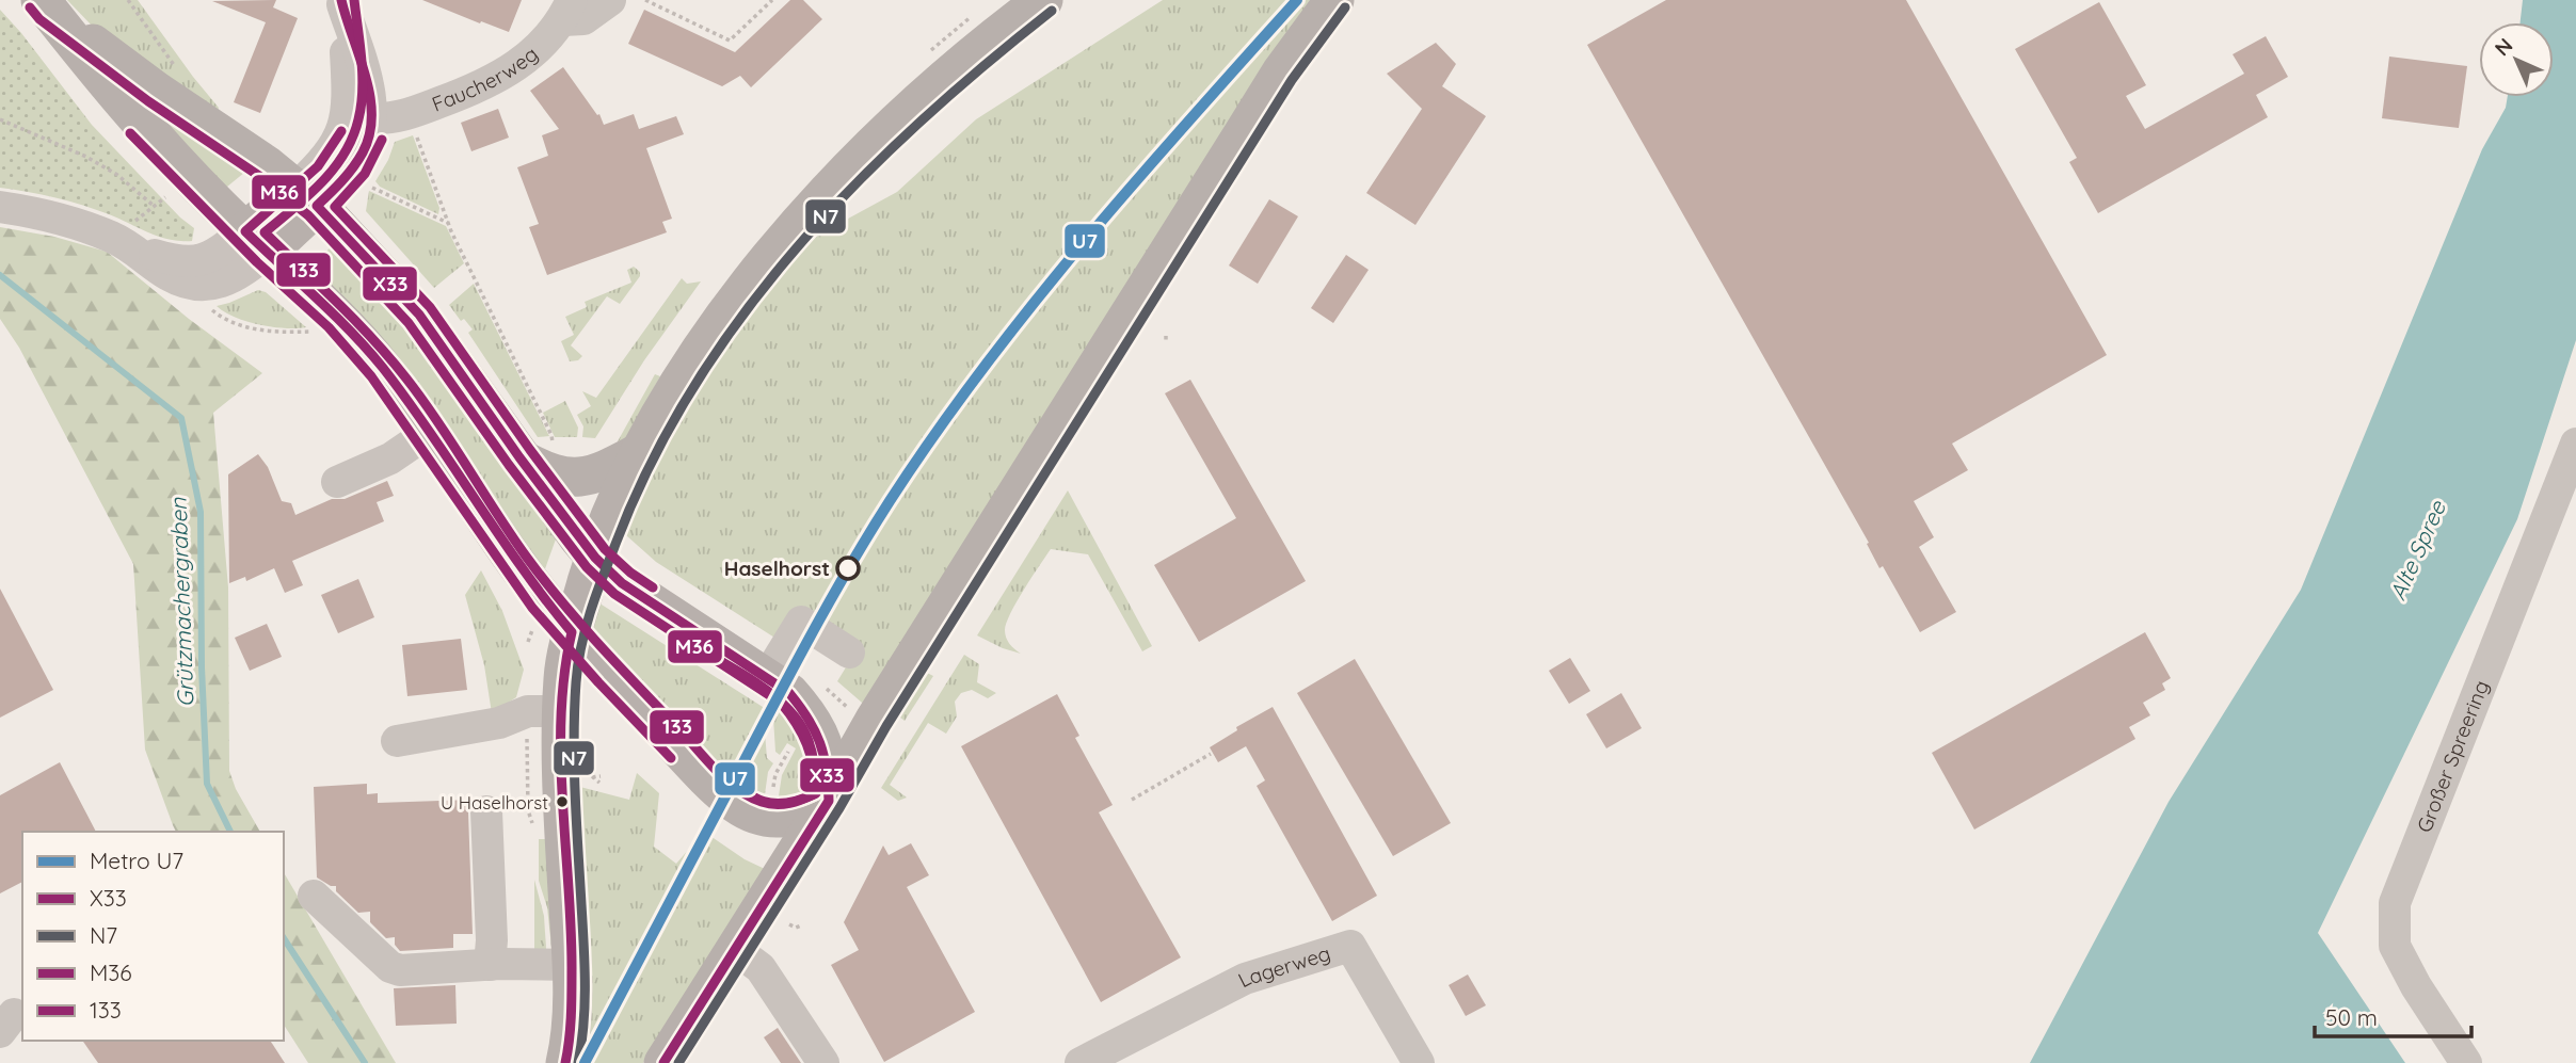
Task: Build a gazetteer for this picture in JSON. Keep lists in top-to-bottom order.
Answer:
{
  "streets": {
    "street": ["Faucherweg", "Großer Spreering", "Lagerweg"]
  },
  "water": ["Alte Spree", "Grützmachergraben"],
  "places": ["Haselhorst", "U Haselhorst"],
  "lines": [
    "metro line U7",
    "transit line X33",
    "transit line 133",
    "transit line N7",
    "transit line M36"
  ],
  "legend": [
    "Metro U7",
    "X33",
    "N7",
    "M36",
    "133"
  ],
  "scale_bar": "50 m",
  "north": "top left"
}
